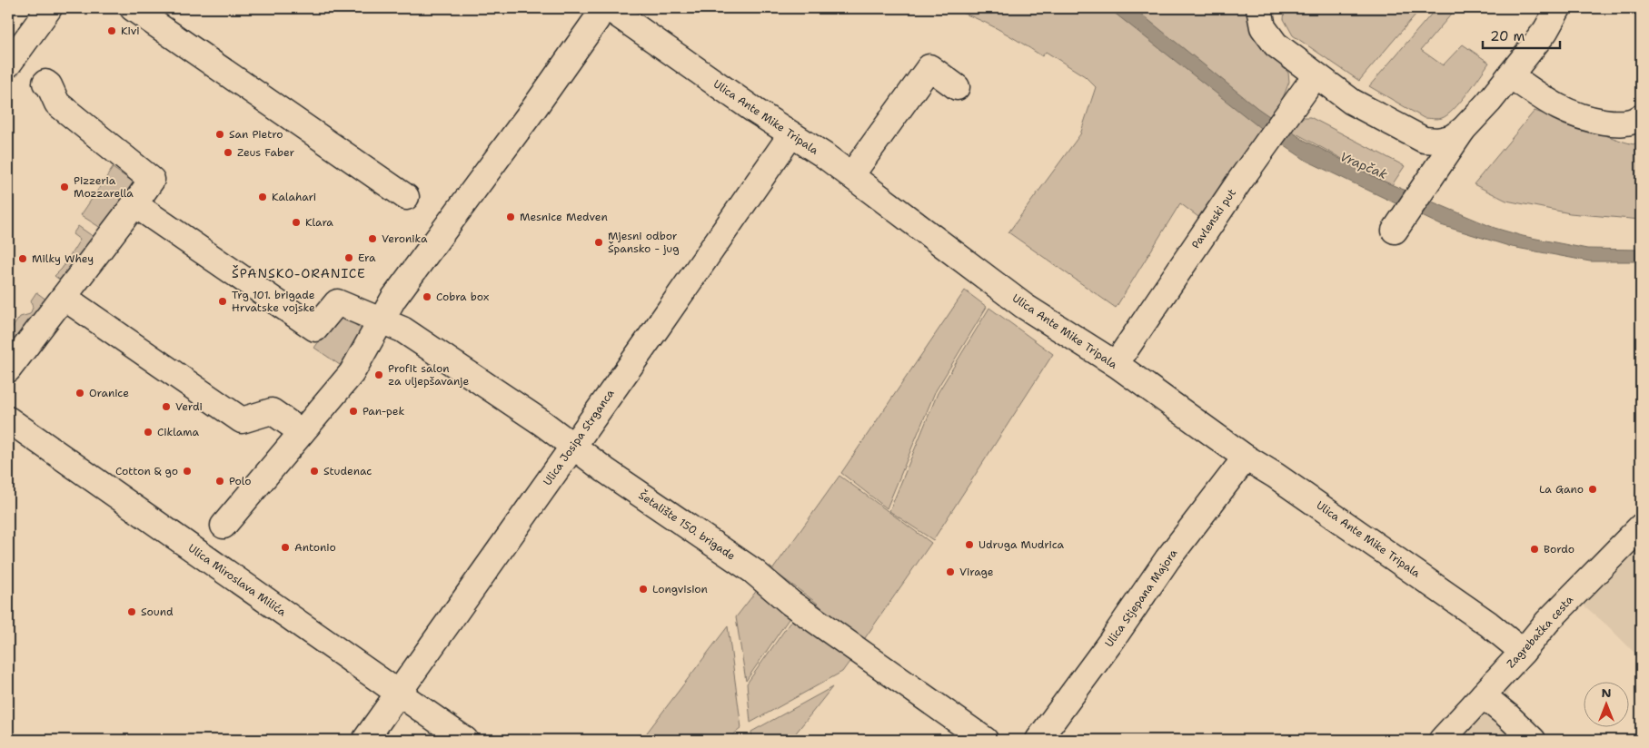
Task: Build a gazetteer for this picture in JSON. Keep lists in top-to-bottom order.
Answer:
{
  "streets": {
    "street": [
      "Ulica Ante Mike Tripala",
      "Pavlenski put",
      "Ulica Josipa Strganca",
      "Šetalište 150. brigade",
      "Ulica Miroslava Milića",
      "Ulica Stjepana Majora",
      "Zagrebačka cesta"
    ]
  },
  "crossings": [
    ["Ulica Ante Mike Tripala", "Pavlenski put"],
    ["Ulica Ante Mike Tripala", "Ulica Josipa Strganca"],
    ["Ulica Ante Mike Tripala", "Ulica Stjepana Majora"],
    ["Ulica Ante Mike Tripala", "Zagrebačka cesta"],
    ["Ulica Josipa Strganca", "Šetalište 150. brigade"],
    ["Ulica Josipa Strganca", "Ulica Miroslava Milića"]
  ],
  "districts": ["ŠPANSKO-ORANICE"],
  "water": ["Vrapčak"],
  "places": [
    "Kivi",
    "San Pietro",
    "Zeus Faber",
    "Pizzeria Mozzarella",
    "Kalahari",
    "Mesnice Medven",
    "Klara",
    "Veronika",
    "Mjesni odbor Špansko - jug",
    "Era",
    "Milky Whey",
    "Cobra box",
    "Trg 101. brigade Hrvatske vojske",
    "Profit salon za uljepšavanje",
    "Oranice",
    "Verdi",
    "Pan-pek",
    "Ciklama",
    "Cotton & go",
    "Studenac",
    "Polo",
    "La Gano",
    "Udruga Mudrica",
    "Antonio",
    "Bordo",
    "Virage",
    "Longvision",
    "Sound"
  ],
  "scale_bar": "20 m",
  "north": "top"
}
